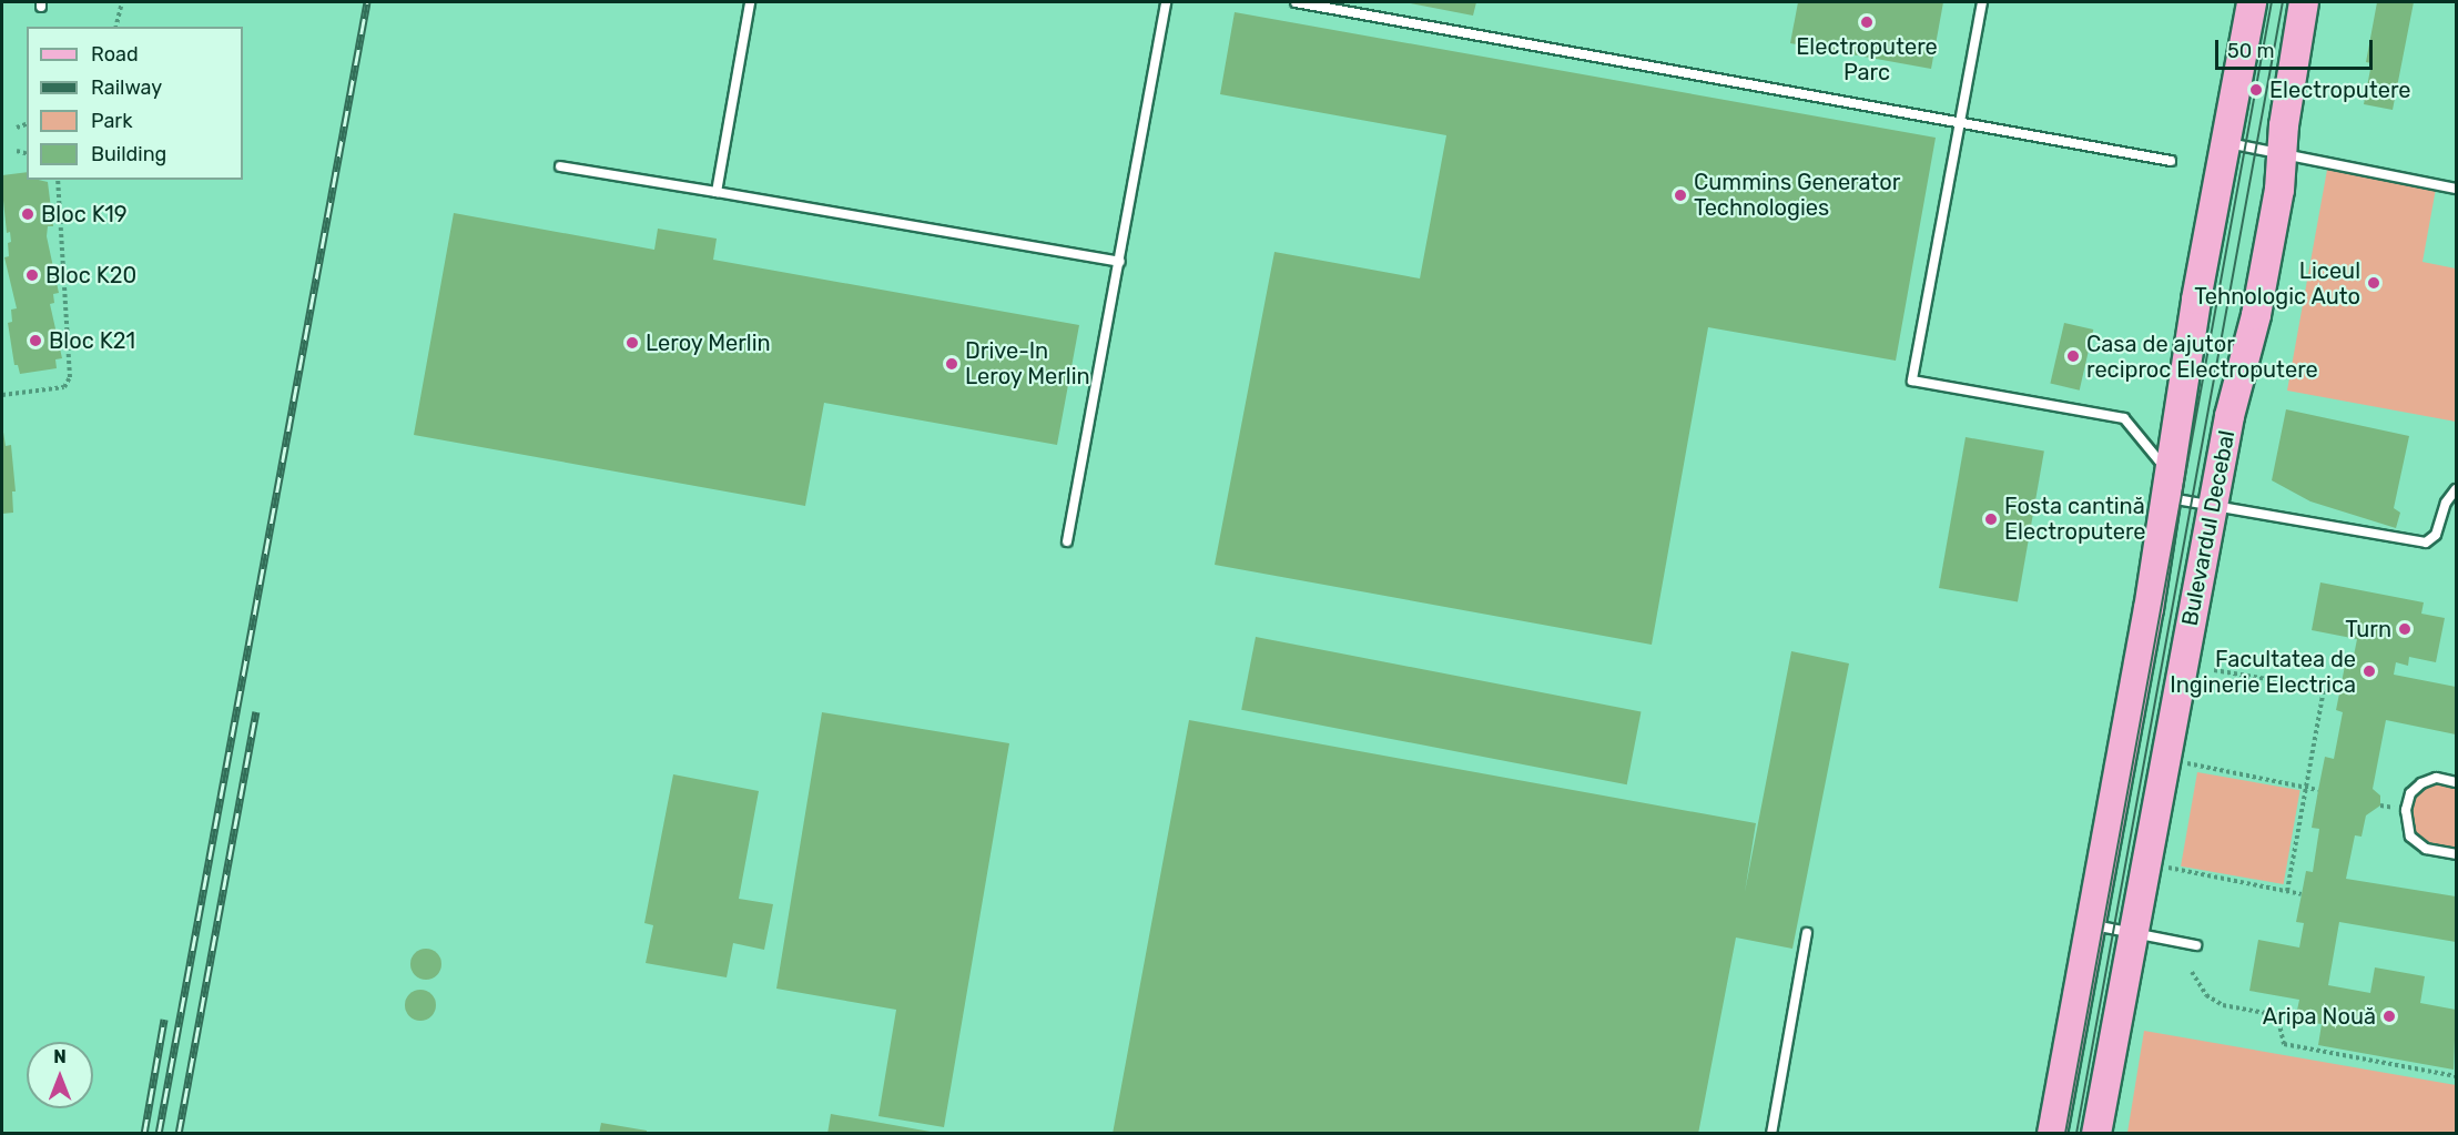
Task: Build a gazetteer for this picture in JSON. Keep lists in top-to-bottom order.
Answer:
{
  "streets": {
    "main road": ["Bulevardul Decebal"]
  },
  "places": [
    "Electroputere Parc",
    "Electroputere",
    "Cummins Generator Technologies",
    "Bloc K19",
    "Bloc K20",
    "Liceul Tehnologic Auto",
    "Bloc K21",
    "Leroy Merlin",
    "Casa de ajutor reciproc Electroputere",
    "Drive-In Leroy Merlin",
    "Fosta cantină Electroputere",
    "Turn",
    "Facultatea de Inginerie Electrica",
    "Aripa Nouă"
  ],
  "legend": [
    "Road",
    "Railway",
    "Park",
    "Building"
  ],
  "scale_bar": "50 m",
  "north": "top"
}
